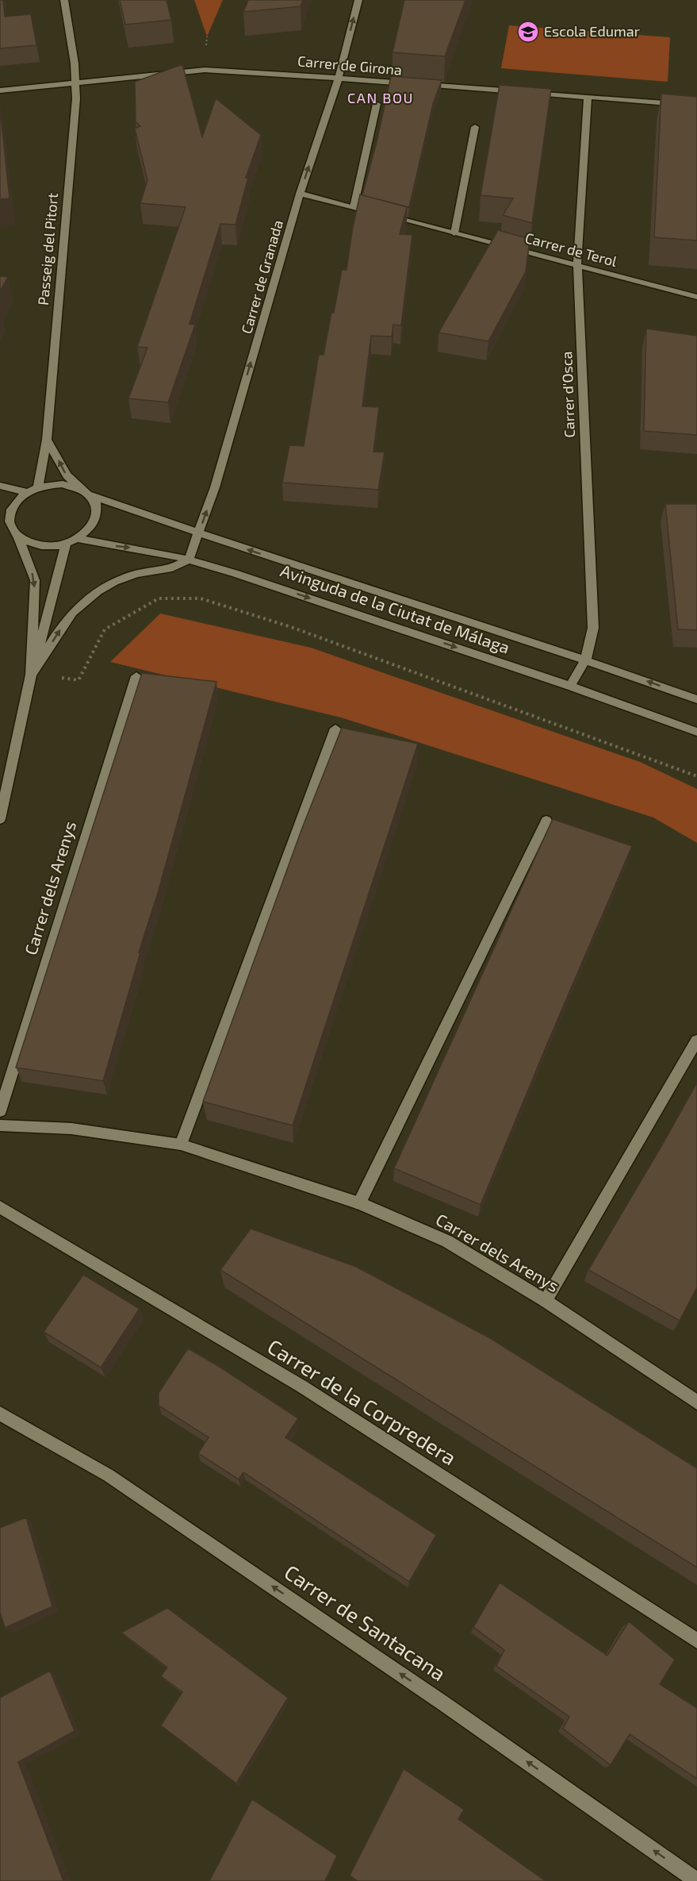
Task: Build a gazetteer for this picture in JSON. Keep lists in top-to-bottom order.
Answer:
{
  "streets": {
    "street": [
      "Carrer de Girona",
      "Passeig del Pitort",
      "Carrer de Terol",
      "Carrer de Granada",
      "Carrer d'Osca",
      "Avinguda de la Ciutat de Málaga",
      "Carrer dels Arenys",
      "Carrer de la Corpredera",
      "Carrer de Santacana"
    ]
  },
  "crossings": [
    ["Carrer de Girona", "Passeig del Pitort"],
    ["Carrer de Girona", "Carrer de Granada"],
    ["Carrer de Girona", "Carrer d'Osca"],
    ["Passeig del Pitort", "Avinguda de la Ciutat de Málaga"],
    ["Carrer de Terol", "Carrer de Granada"],
    ["Carrer de Terol", "Carrer d'Osca"],
    ["Carrer de Granada", "Avinguda de la Ciutat de Málaga"],
    ["Carrer d'Osca", "Avinguda de la Ciutat de Málaga"]
  ],
  "one_way": ["Carrer de Granada", "Carrer de Santacana"],
  "districts": ["CAN BOU"],
  "places": {
    "school or university": ["Escola Edumar"]
  }
}
